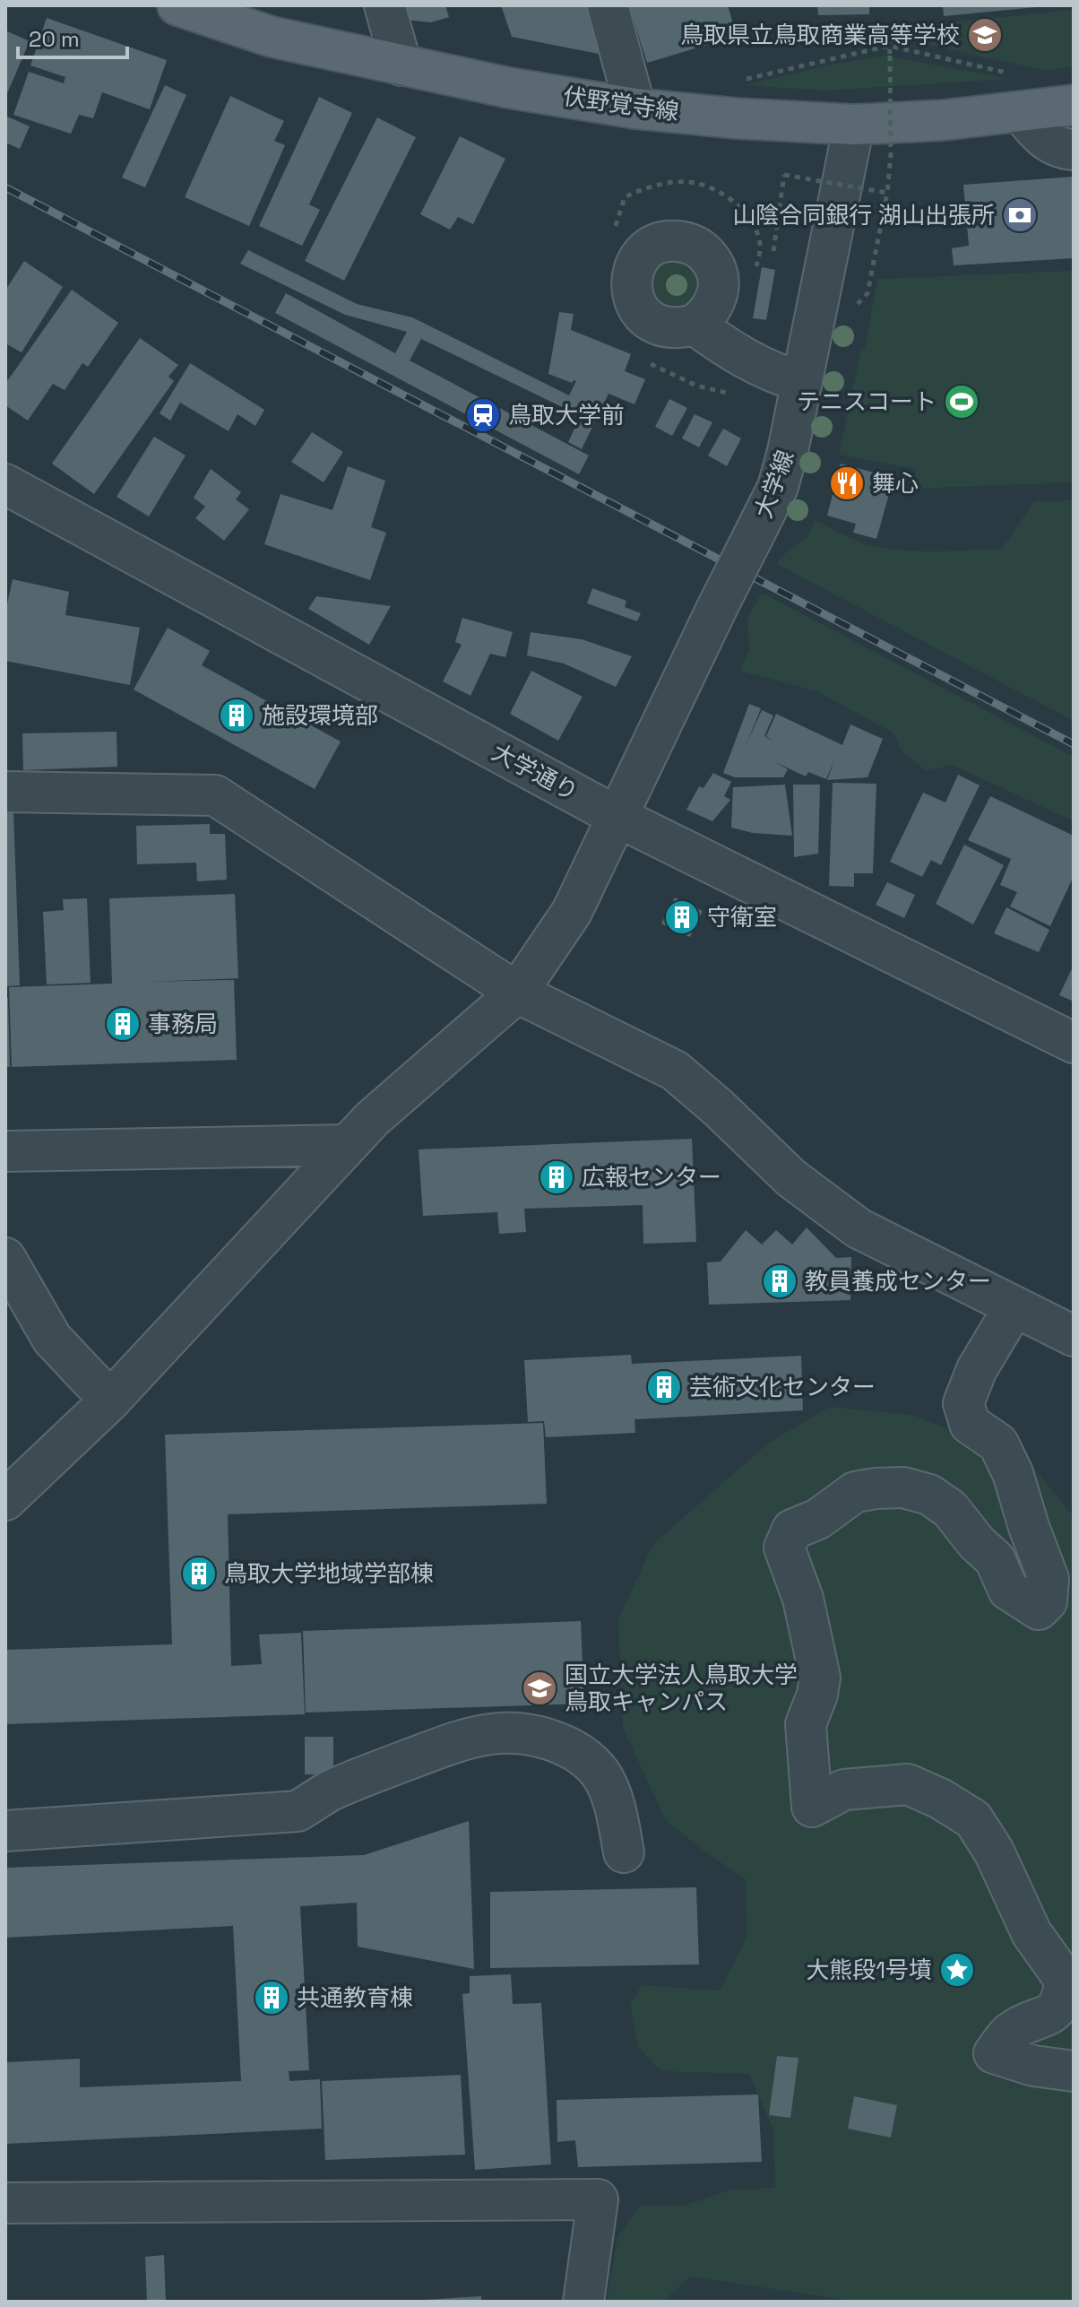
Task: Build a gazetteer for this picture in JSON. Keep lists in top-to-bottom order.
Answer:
{
  "streets": {
    "main road": ["伏野覚寺線"],
    "street": ["大学線", "大学通り"]
  },
  "crossings": [
    ["伏野覚寺線", "大学線"],
    ["大学線", "大学通り"]
  ],
  "places": {
    "school or university": ["鳥取県立鳥取商業高等学校", "国立大学法人鳥取大学 鳥取キャンパス"],
    "bank": ["山陰合同銀行 湖山出張所"],
    "sports": ["テニスコート"],
    "station": ["鳥取大学前"],
    "restaurant": ["舞心"],
    "building": [
      "施設環境部",
      "守衛室",
      "事務局",
      "広報センター",
      "教員養成センター",
      "芸術文化センター",
      "鳥取大学地域学部棟",
      "共通教育棟"
    ],
    "place": ["大熊段1号墳"]
  },
  "scale_bar": "20 m"
}
